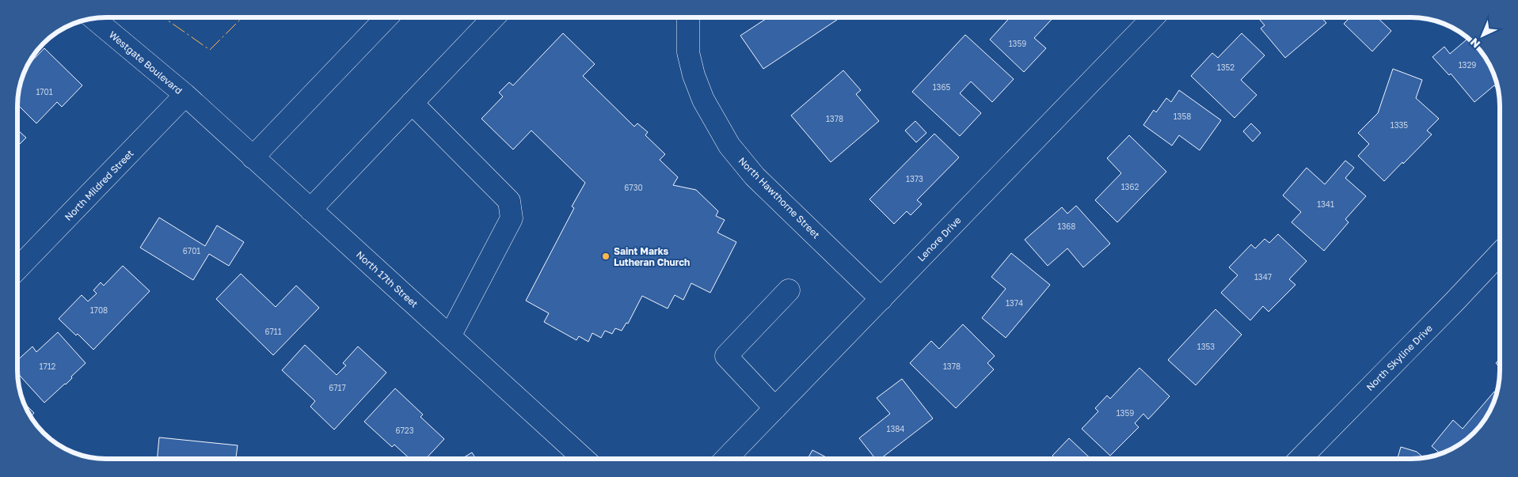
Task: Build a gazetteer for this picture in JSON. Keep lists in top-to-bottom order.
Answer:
{
  "streets": {
    "street": [
      "Westgate Boulevard",
      "North Mildred Street",
      "North Hawthorne Street",
      "Lenore Drive",
      "North 17th Street",
      "North Skyline Drive"
    ]
  },
  "crossings": [
    ["Westgate Boulevard", "North Mildred Street"],
    ["Westgate Boulevard", "North 17th Street"],
    ["North Mildred Street", "North 17th Street"],
    ["North Hawthorne Street", "Lenore Drive"]
  ],
  "places": ["Saint Marks Lutheran Church"],
  "house_numbers": [
    "1359",
    "1329",
    "1352",
    "1365",
    "1701",
    "1358",
    "1378",
    "1335",
    "1373",
    "1362",
    "6730",
    "1341",
    "1368",
    "6701",
    "1347",
    "1374",
    "1708",
    "6711",
    "1353",
    "1712",
    "1378",
    "6717",
    "1359",
    "1384",
    "6723"
  ],
  "north": "bottom left"
}
